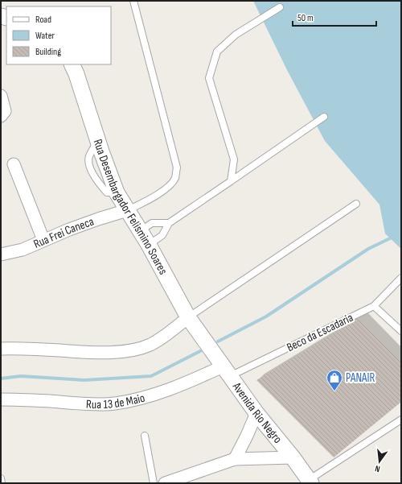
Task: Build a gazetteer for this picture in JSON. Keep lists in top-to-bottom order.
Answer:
{
  "streets": {
    "street": [
      "Rua Desembargador Felismino Soares",
      "Rua Frei Caneca",
      "Rua 13 de Maio",
      "Avenida Rio Negro"
    ],
    "lane": ["Beco da Escadaria"]
  },
  "crossings": [
    ["Rua Desembargador Felismino Soares", "Rua Frei Caneca"],
    ["Rua Desembargador Felismino Soares", "Avenida Rio Negro"],
    ["Beco da Escadaria", "Rua 13 de Maio"],
    ["Beco da Escadaria", "Avenida Rio Negro"],
    ["Rua 13 de Maio", "Avenida Rio Negro"]
  ],
  "places": {
    "shop": ["PANAIR"]
  },
  "legend": ["Road", "Water", "Building"],
  "scale_bar": "50 m",
  "north": "bottom"
}
